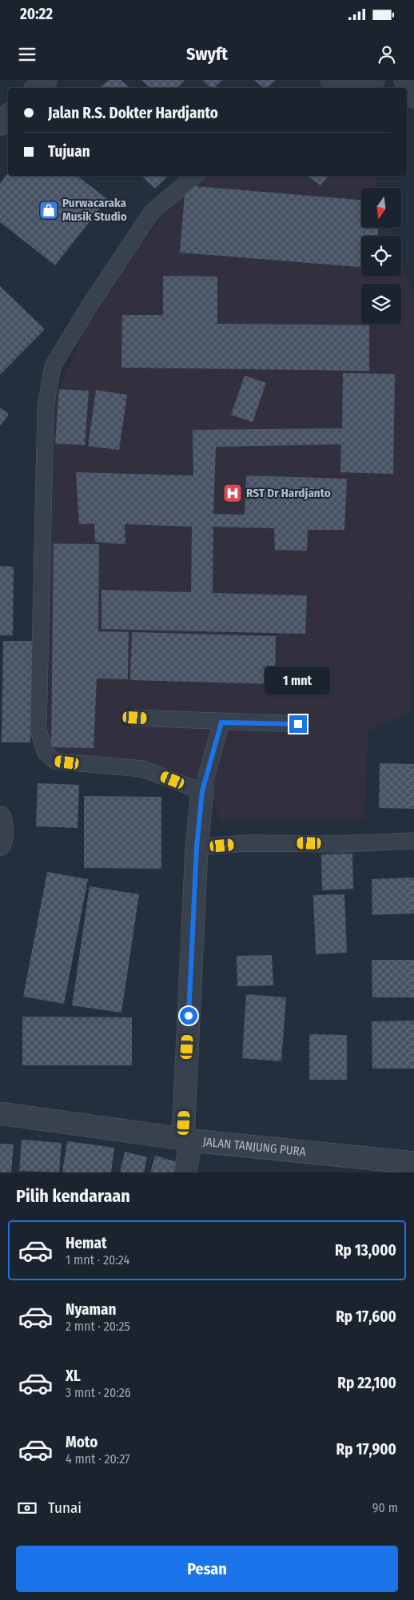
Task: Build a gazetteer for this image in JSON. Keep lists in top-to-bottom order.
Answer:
{
  "streets": {
    "street": ["JALAN TANJUNG PURA"]
  },
  "places": {
    "shop": ["Purwacaraka Musik Studio"],
    "hospital": ["RST Dr Hardjanto"]
  },
  "north": "bottom",
  "page": {
    "status": "20:22",
    "header": "Swyft",
    "banner": ["Jalan R.S. Dokter Hardjanto", "Tujuan"],
    "bubble": "1 mnt",
    "heading": "Pilih kendaraan",
    "list": [
      {
        "name": "Hemat",
        "note": "1 mnt · 20:24",
        "value": "Rp 13,000"
      },
      {
        "name": "Nyaman",
        "note": "2 mnt · 20:25",
        "value": "Rp 17,600"
      },
      {
        "name": "XL",
        "note": "3 mnt · 20:26",
        "value": "Rp 22,100"
      },
      {
        "name": "Moto",
        "note": "4 mnt · 20:27",
        "value": "Rp 17,900"
      }
    ],
    "pay": ["Tunai", "90 m"],
    "buttons": "Pesan"
  }
}
